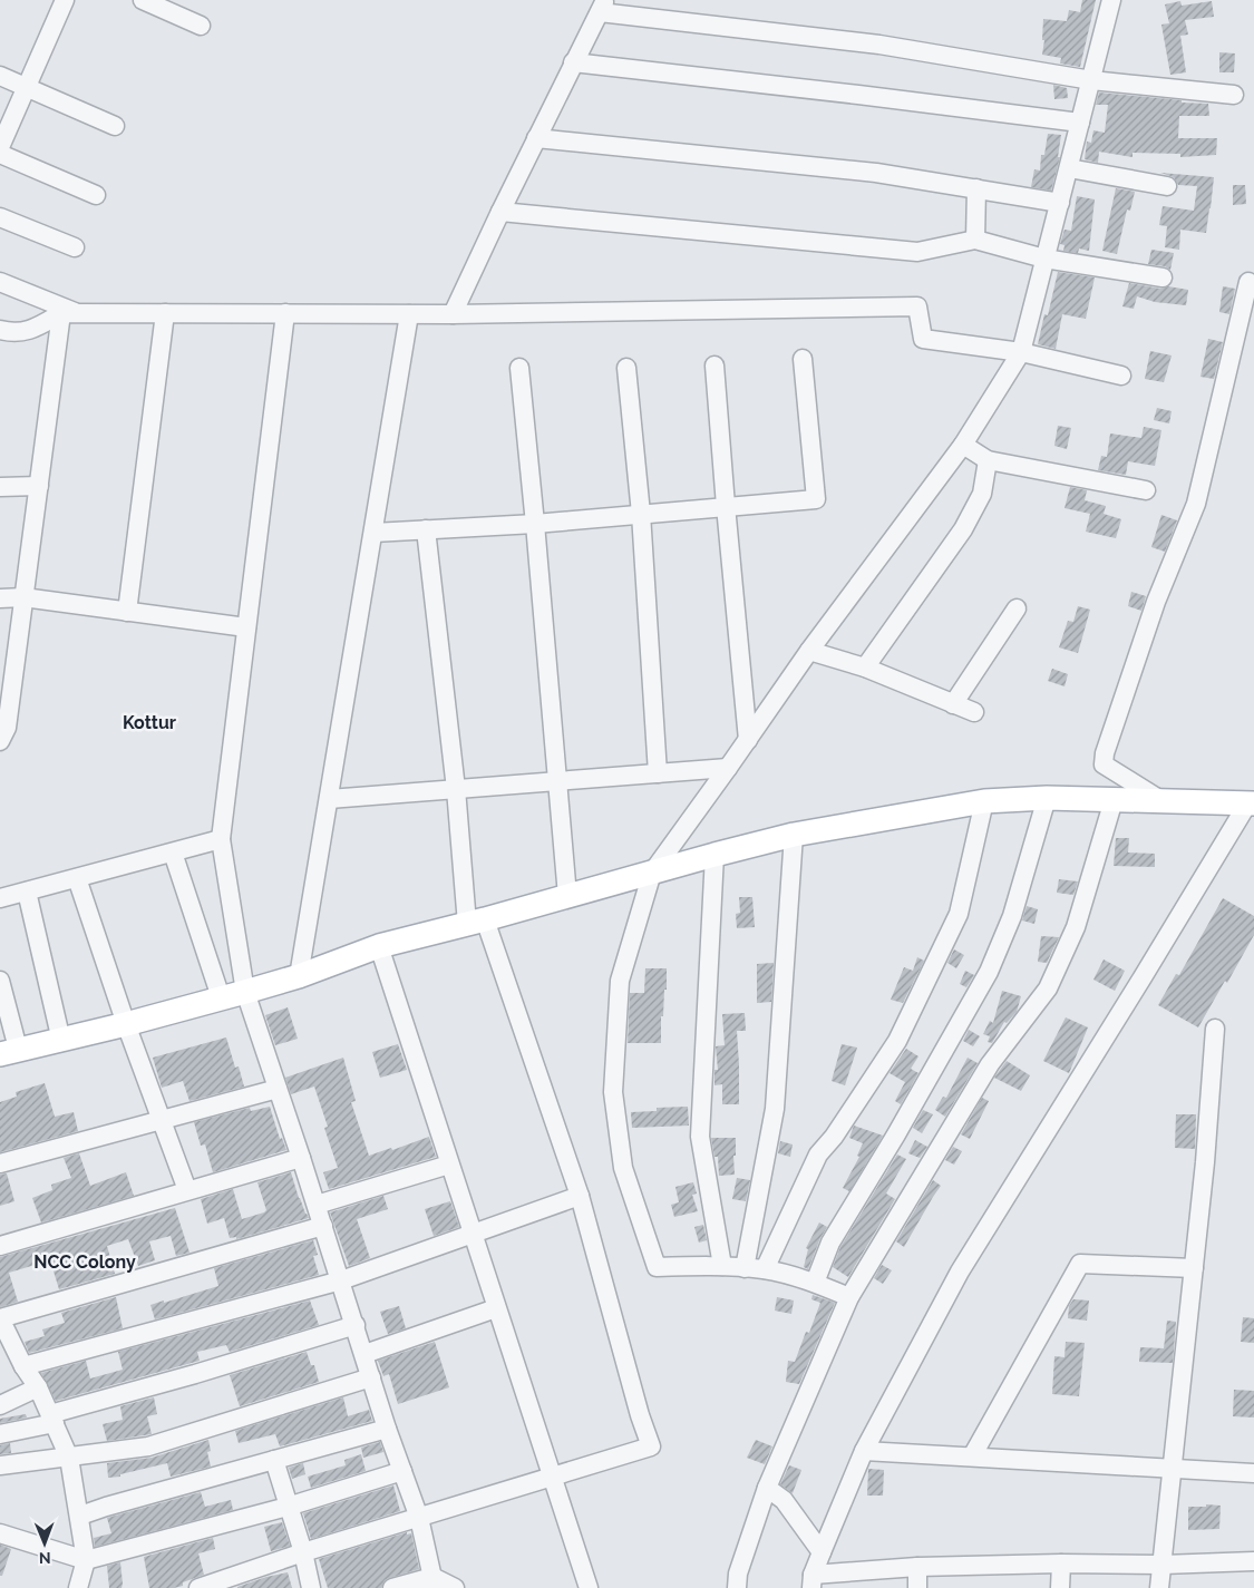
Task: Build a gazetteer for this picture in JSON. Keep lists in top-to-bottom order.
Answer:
{
  "districts": ["Kottur", "NCC Colony"],
  "north": "bottom"
}
